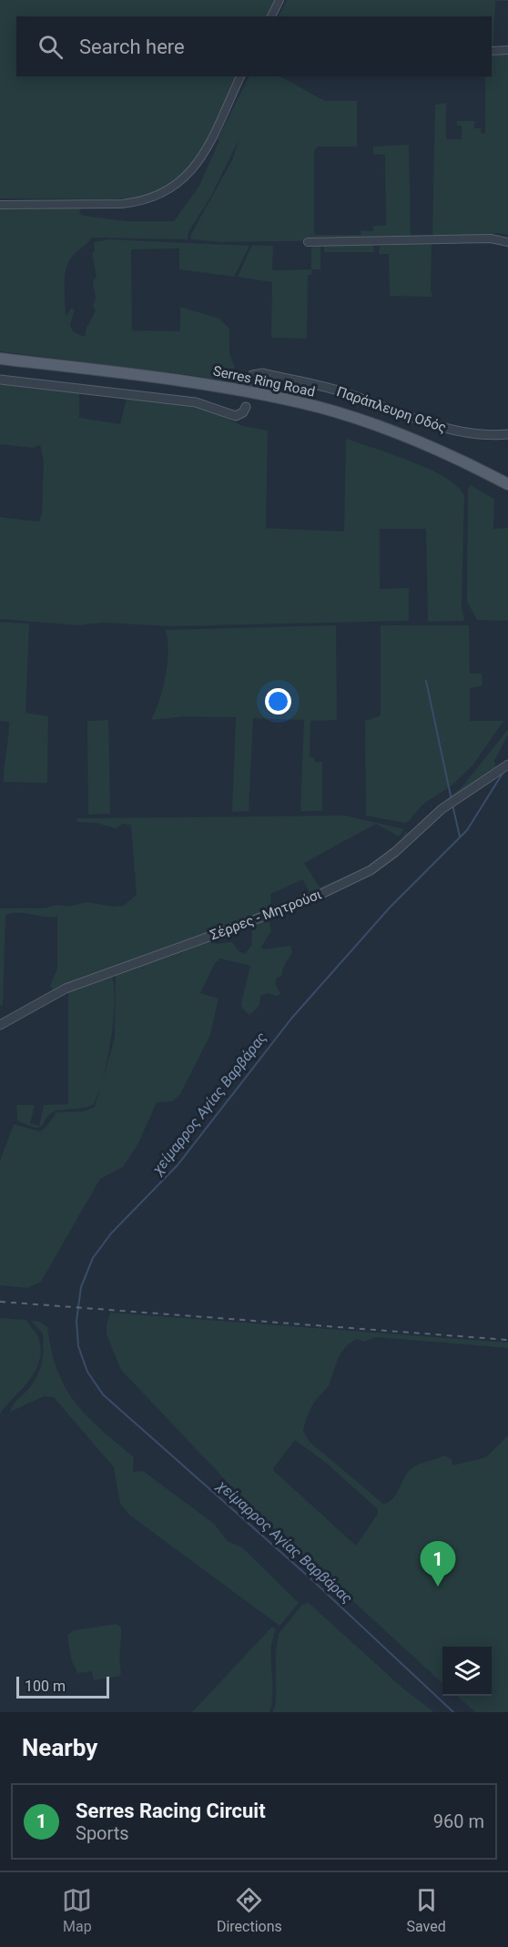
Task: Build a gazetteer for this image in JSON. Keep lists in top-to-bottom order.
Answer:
{
  "streets": {
    "main road": ["Serres Ring Road"],
    "street": ["Παράπλευρη Οδός", "Σέρρες - Μητρούσι"]
  },
  "water": ["χείμαρρος Αγίας Βαρβάρας"],
  "scale_bar": "100 m",
  "page": {
    "search": "Search here",
    "pins": "1",
    "scale": "100 m",
    "heading": "Nearby",
    "list": [
      {
        "mark": "1",
        "name": "Serres Racing Circuit",
        "note": "Sports",
        "value": "960 m"
      }
    ],
    "nav": ["Map", "Directions", "Saved"]
  }
}
